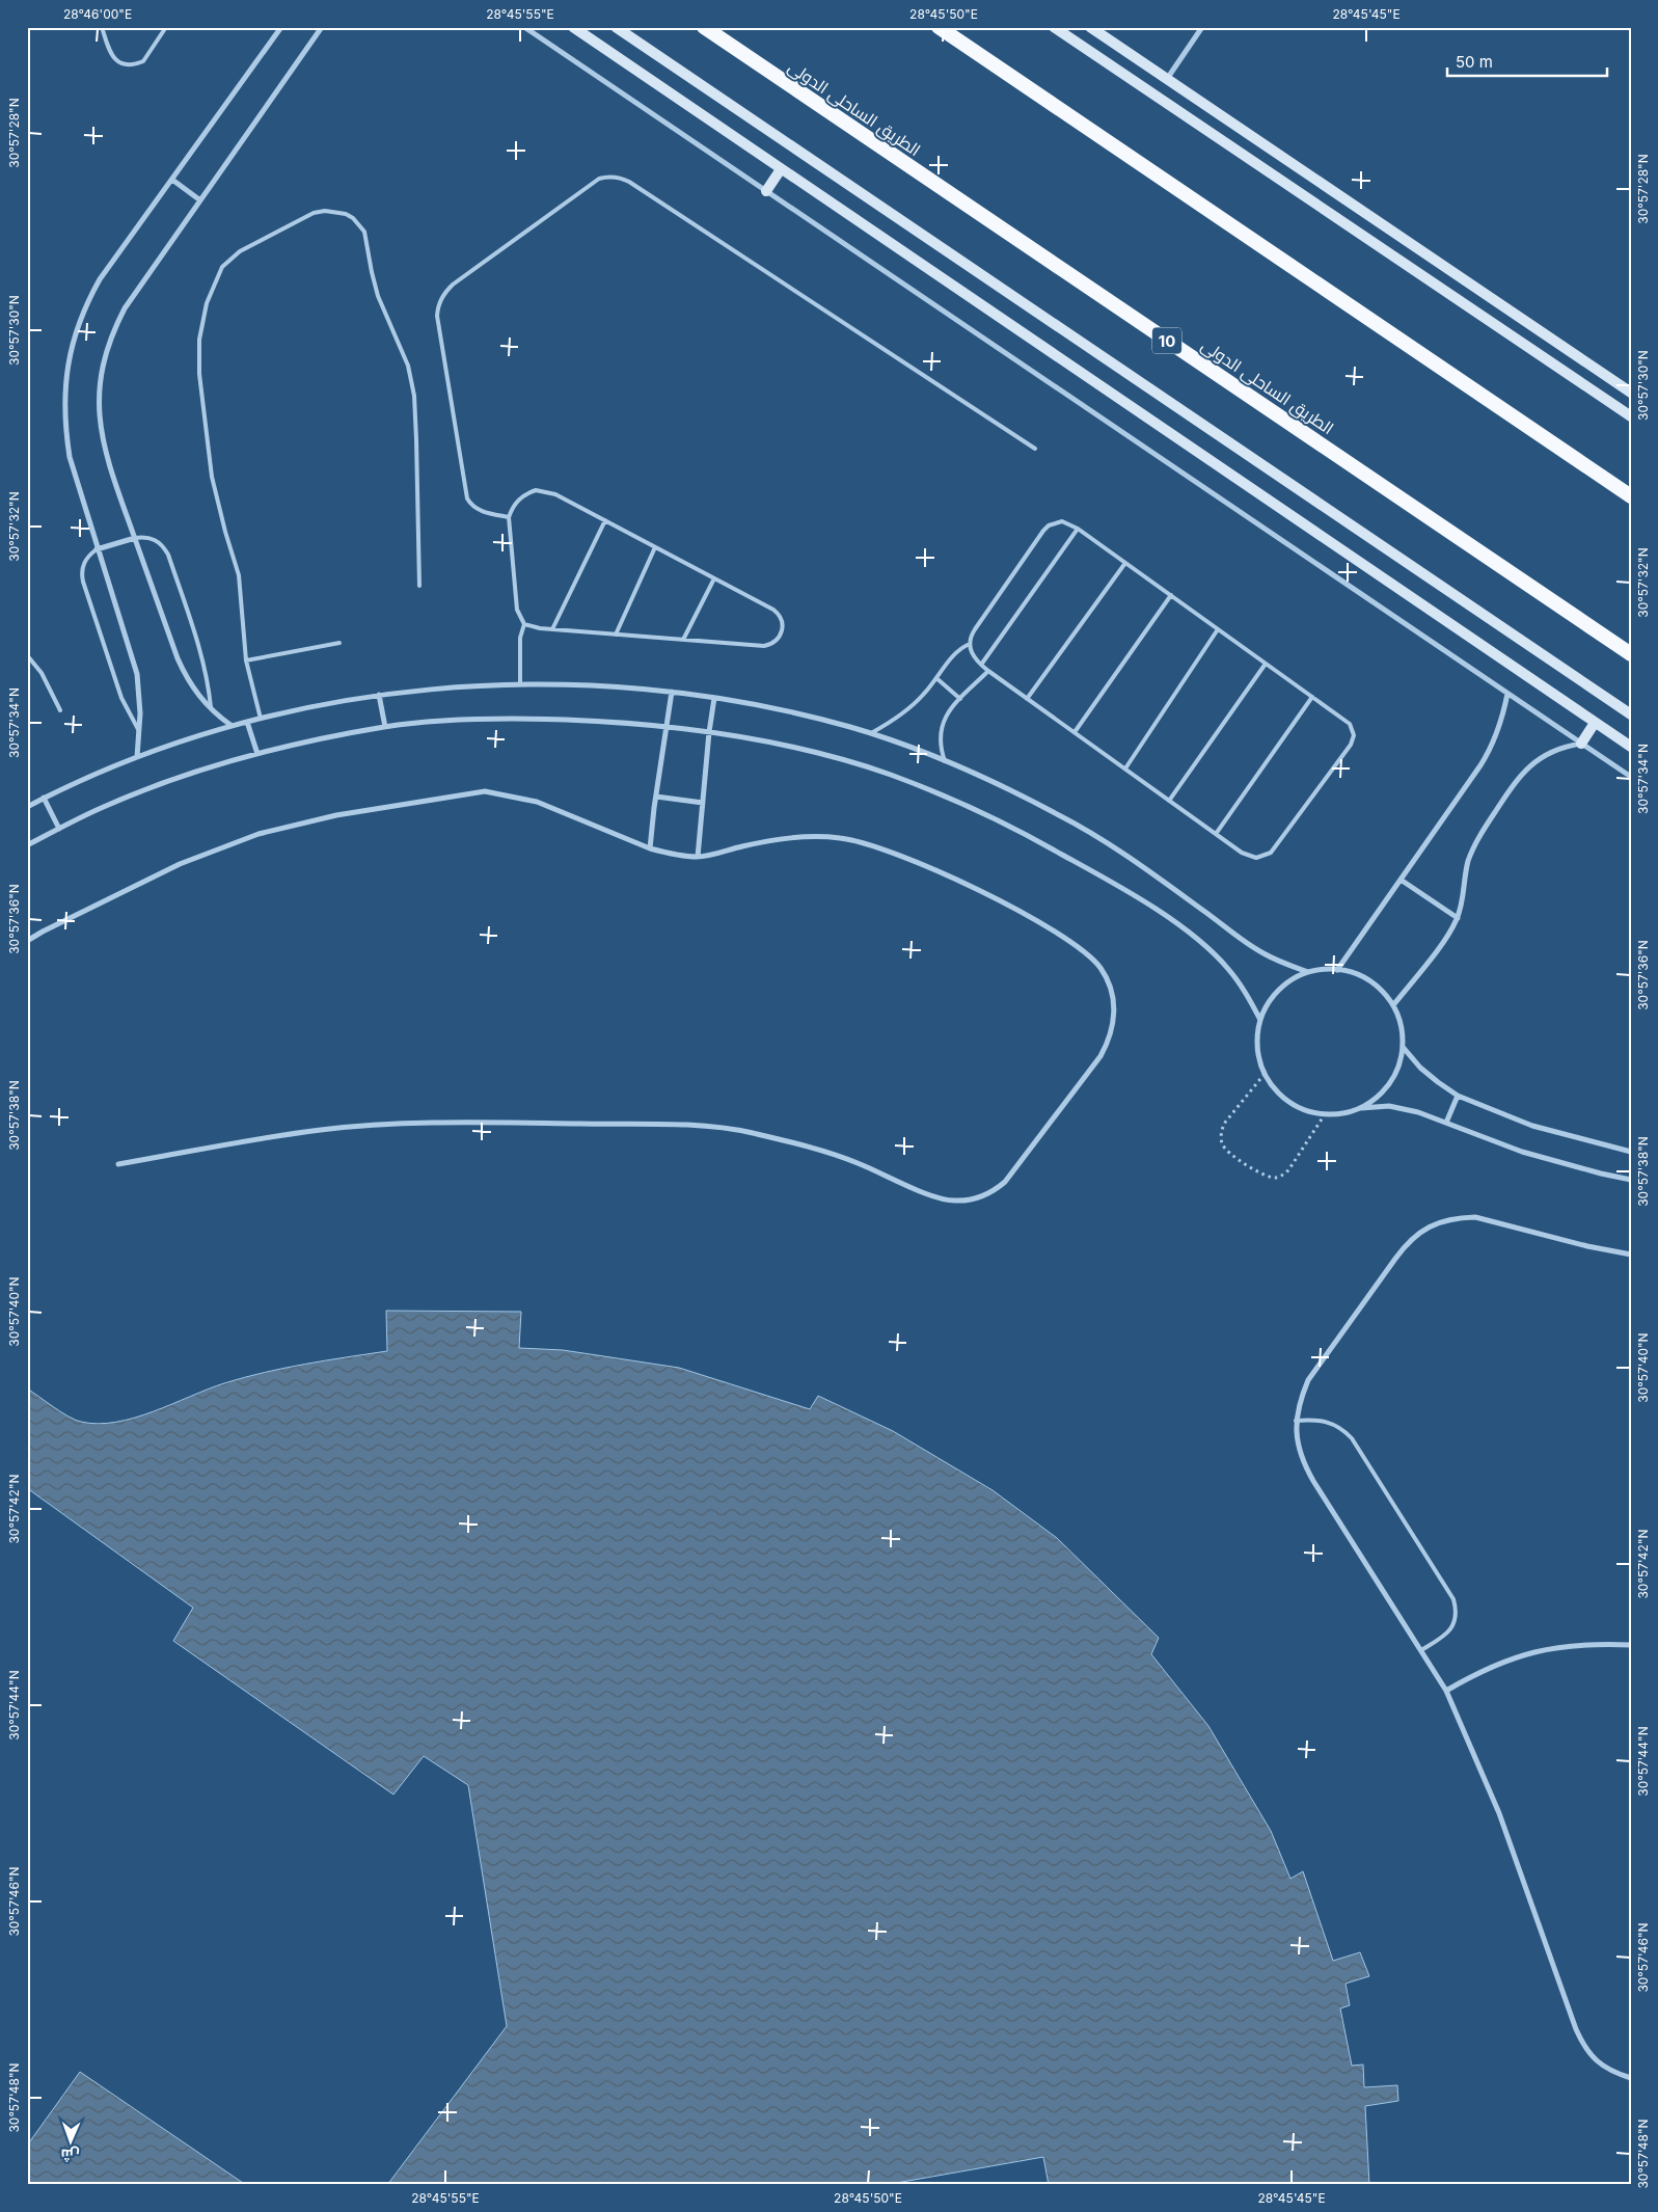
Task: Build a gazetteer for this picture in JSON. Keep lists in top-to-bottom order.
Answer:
{
  "streets": {
    "highway": ["الطريق الساحلى الدولى", "10"]
  },
  "scale_bar": "50 m",
  "north": "bottom",
  "coordinates": [
    "28°46'00\"E",
    "28°45'55\"E",
    "28°45'50\"E",
    "28°45'45\"E",
    "30°57'28\"N",
    "30°57'30\"N",
    "30°57'32\"N",
    "30°57'34\"N",
    "30°57'36\"N",
    "30°57'38\"N",
    "30°57'40\"N",
    "30°57'42\"N",
    "30°57'44\"N",
    "30°57'46\"N",
    "30°57'48\"N"
  ]
}
